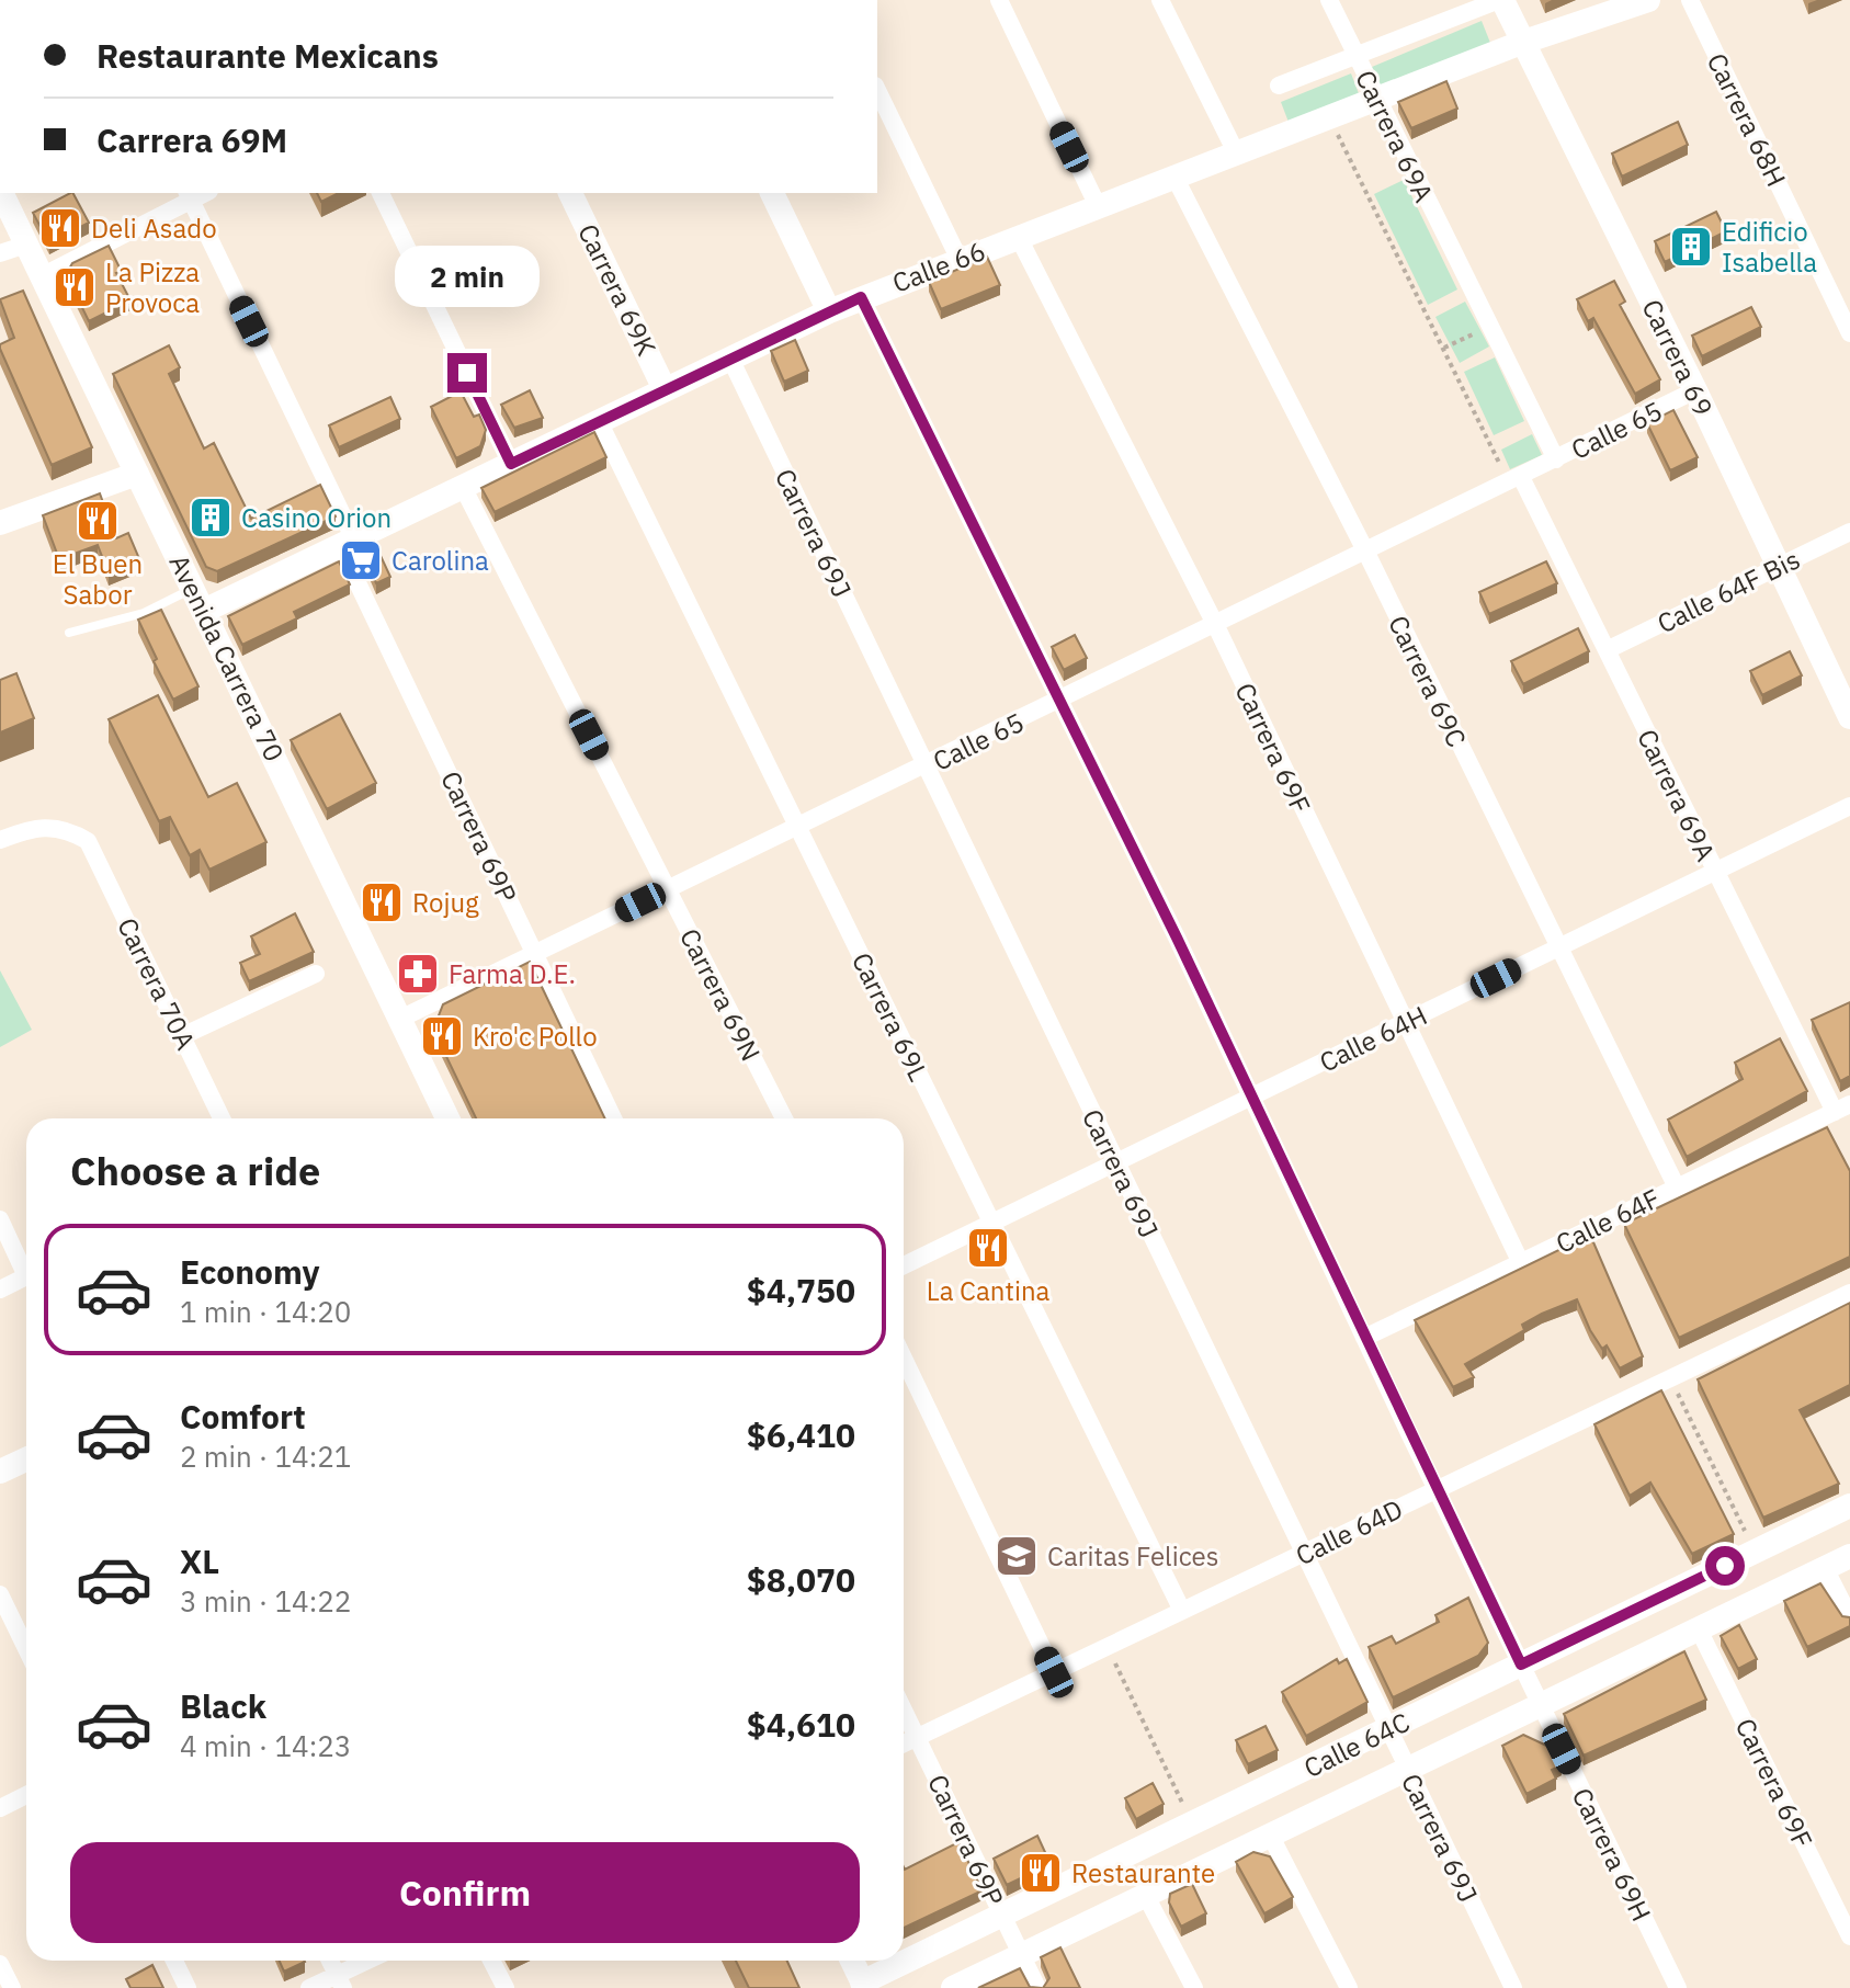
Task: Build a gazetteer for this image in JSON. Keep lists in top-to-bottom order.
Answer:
{
  "streets": {
    "street": [
      "Carrera 68H",
      "Carrera 69A",
      "Calle 66",
      "Carrera 69K",
      "Carrera 69",
      "Calle 65",
      "Carrera 69J",
      "Calle 64F Bis",
      "Avenida Carrera 70",
      "Carrera 69C",
      "Carrera 69F",
      "Carrera 69P",
      "Carrera 70A",
      "Carrera 69N",
      "Carrera 69L",
      "Calle 64H",
      "Calle 64F",
      "Calle 64D",
      "Calle 64C",
      "Carrera 69H"
    ]
  },
  "crossings": [
    ["Carrera 69A", "Calle 66"],
    ["Carrera 69A", "Calle 65"],
    ["Carrera 69A", "Calle 64F Bis"],
    ["Carrera 69A", "Calle 64H"],
    ["Carrera 69A", "Calle 64F"],
    ["Calle 66", "Carrera 69K"],
    ["Calle 66", "Carrera 69"],
    ["Calle 66", "Carrera 69J"],
    ["Calle 66", "Avenida Carrera 70"],
    ["Calle 66", "Carrera 69C"],
    ["Calle 66", "Carrera 69F"],
    ["Calle 66", "Carrera 69P"],
    ["Calle 66", "Carrera 69N"],
    ["Calle 66", "Carrera 69L"],
    ["Calle 66", "Carrera 69H"],
    ["Carrera 69", "Calle 65"],
    ["Carrera 69", "Calle 64F Bis"],
    ["Calle 65", "Carrera 69J"],
    ["Calle 65", "Avenida Carrera 70"],
    ["Calle 65", "Carrera 69C"],
    ["Calle 65", "Carrera 69F"],
    ["Calle 65", "Carrera 69P"],
    ["Calle 65", "Carrera 69N"],
    ["Calle 65", "Carrera 69L"],
    ["Calle 65", "Carrera 69H"],
    ["Carrera 69J", "Calle 64H"],
    ["Carrera 69J", "Calle 64D"],
    ["Carrera 69J", "Calle 64C"],
    ["Carrera 69C", "Calle 64H"],
    ["Carrera 69C", "Calle 64F"],
    ["Carrera 69F", "Calle 64H"],
    ["Carrera 69F", "Calle 64F"],
    ["Carrera 69F", "Calle 64C"],
    ["Carrera 69P", "Calle 64D"],
    ["Carrera 69P", "Calle 64C"],
    ["Carrera 69L", "Calle 64H"],
    ["Carrera 69L", "Calle 64D"],
    ["Calle 64H", "Carrera 69H"],
    ["Calle 64F", "Carrera 69H"],
    ["Calle 64D", "Carrera 69H"],
    ["Calle 64C", "Carrera 69H"]
  ],
  "places": {
    "restaurant": [
      "Deli Asado",
      "La Pizza Provoca",
      "El Buen Sabor",
      "Rojug",
      "Kro'c Pollo",
      "La Cantina",
      "Restaurante"
    ],
    "building": ["Edificio Isabella", "Casino Orion"],
    "supermarket": ["Carolina"],
    "pharmacy": ["Farma D.E."],
    "school or university": ["Caritas Felices"]
  },
  "page": {
    "banner": ["Restaurante Mexicans", "Carrera 69M"],
    "bubble": "2 min",
    "heading": "Choose a ride",
    "list": [
      {
        "name": "Economy",
        "note": "1 min · 14:20",
        "value": "$4,750"
      },
      {
        "name": "Comfort",
        "note": "2 min · 14:21",
        "value": "$6,410"
      },
      {
        "name": "XL",
        "note": "3 min · 14:22",
        "value": "$8,070"
      },
      {
        "name": "Black",
        "note": "4 min · 14:23",
        "value": "$4,610"
      }
    ],
    "buttons": "Confirm"
  }
}
